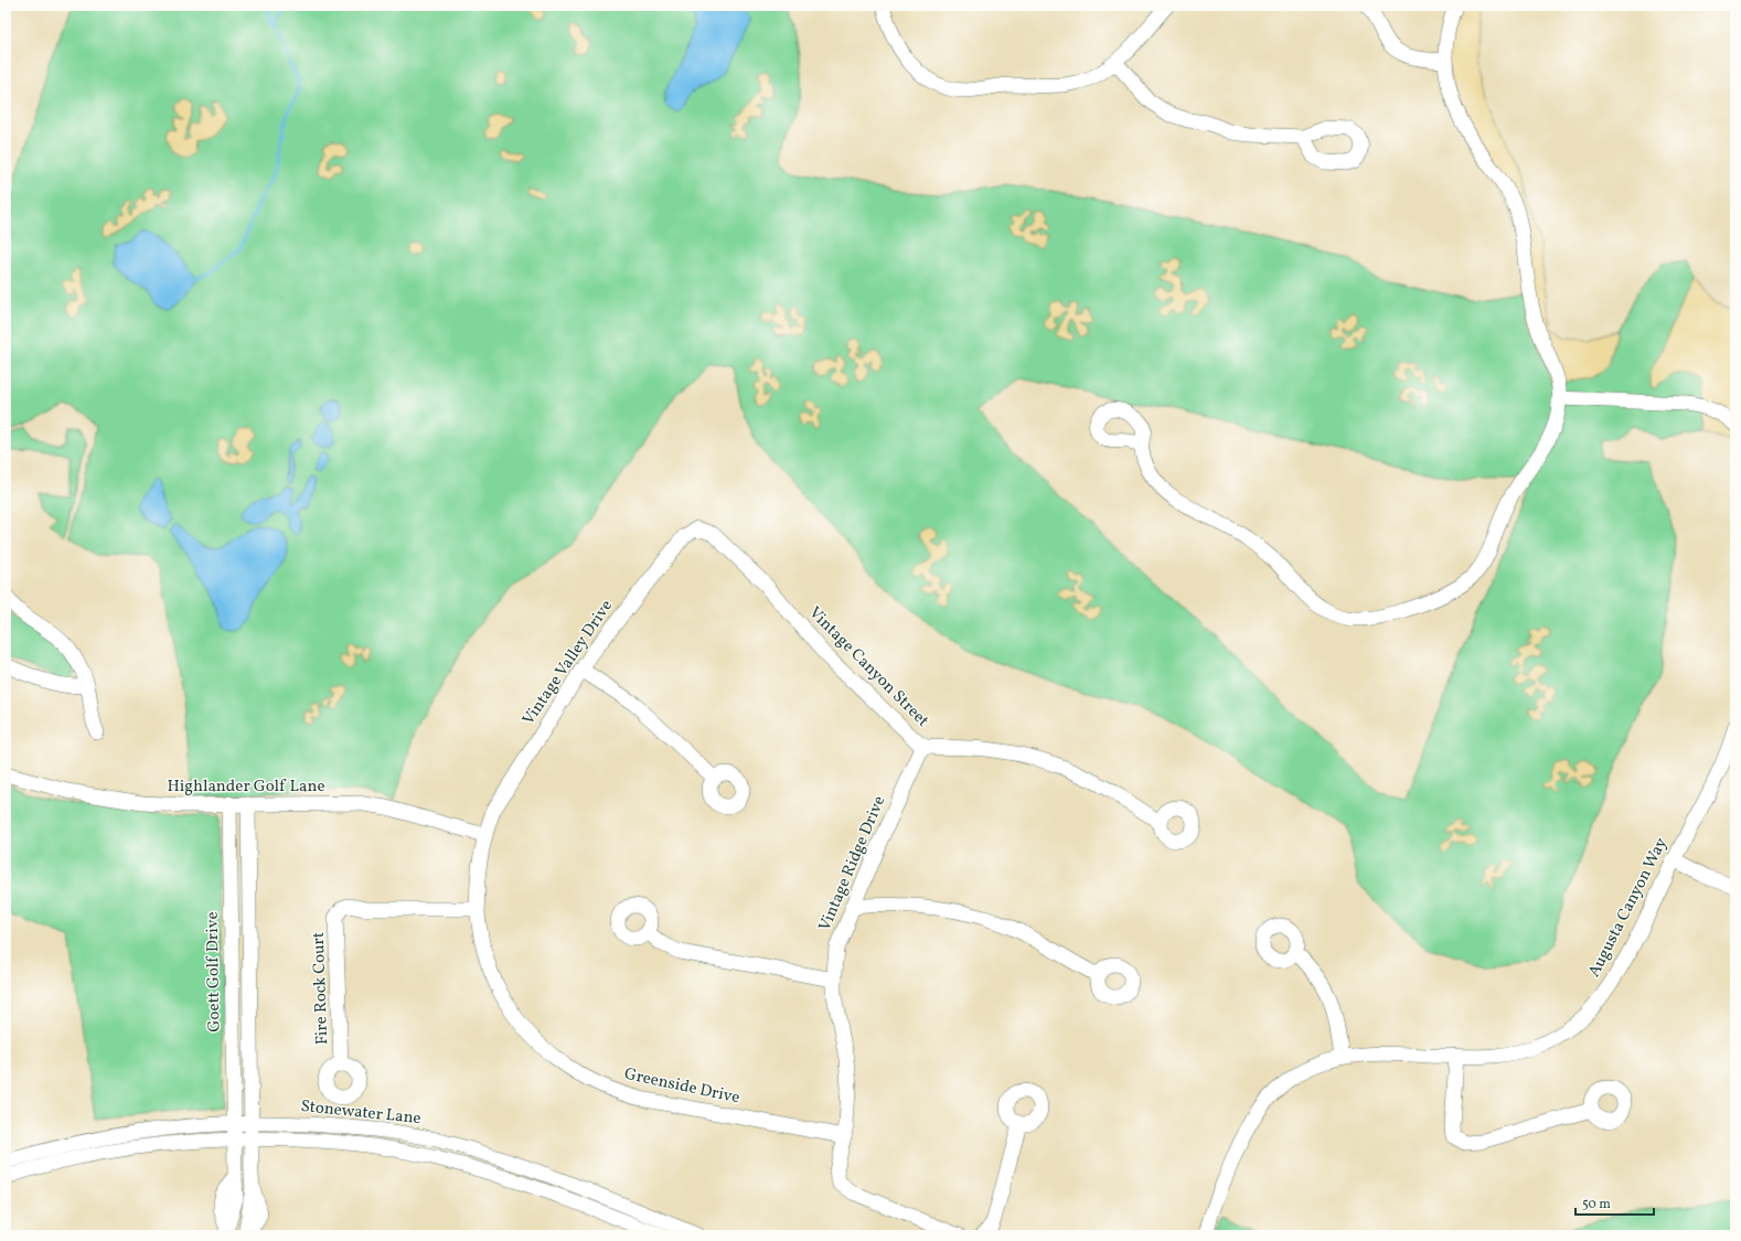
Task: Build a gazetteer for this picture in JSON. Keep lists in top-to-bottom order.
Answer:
{
  "streets": {
    "street": [
      "Vintage Valley Drive",
      "Vintage Canyon Street",
      "Highlander Golf Lane",
      "Vintage Ridge Drive",
      "Augusta Canyon Way",
      "Goett Golf Drive",
      "Fire Rock Court",
      "Greenside Drive",
      "Stonewater Lane"
    ]
  },
  "crossings": [
    ["Vintage Valley Drive", "Vintage Canyon Street"],
    ["Vintage Valley Drive", "Highlander Golf Lane"],
    ["Vintage Valley Drive", "Greenside Drive"],
    ["Vintage Canyon Street", "Vintage Ridge Drive"],
    ["Highlander Golf Lane", "Goett Golf Drive"],
    ["Highlander Golf Lane", "Greenside Drive"],
    ["Vintage Ridge Drive", "Greenside Drive"],
    ["Goett Golf Drive", "Stonewater Lane"],
    ["Fire Rock Court", "Greenside Drive"]
  ],
  "scale_bar": "50 m"
}
